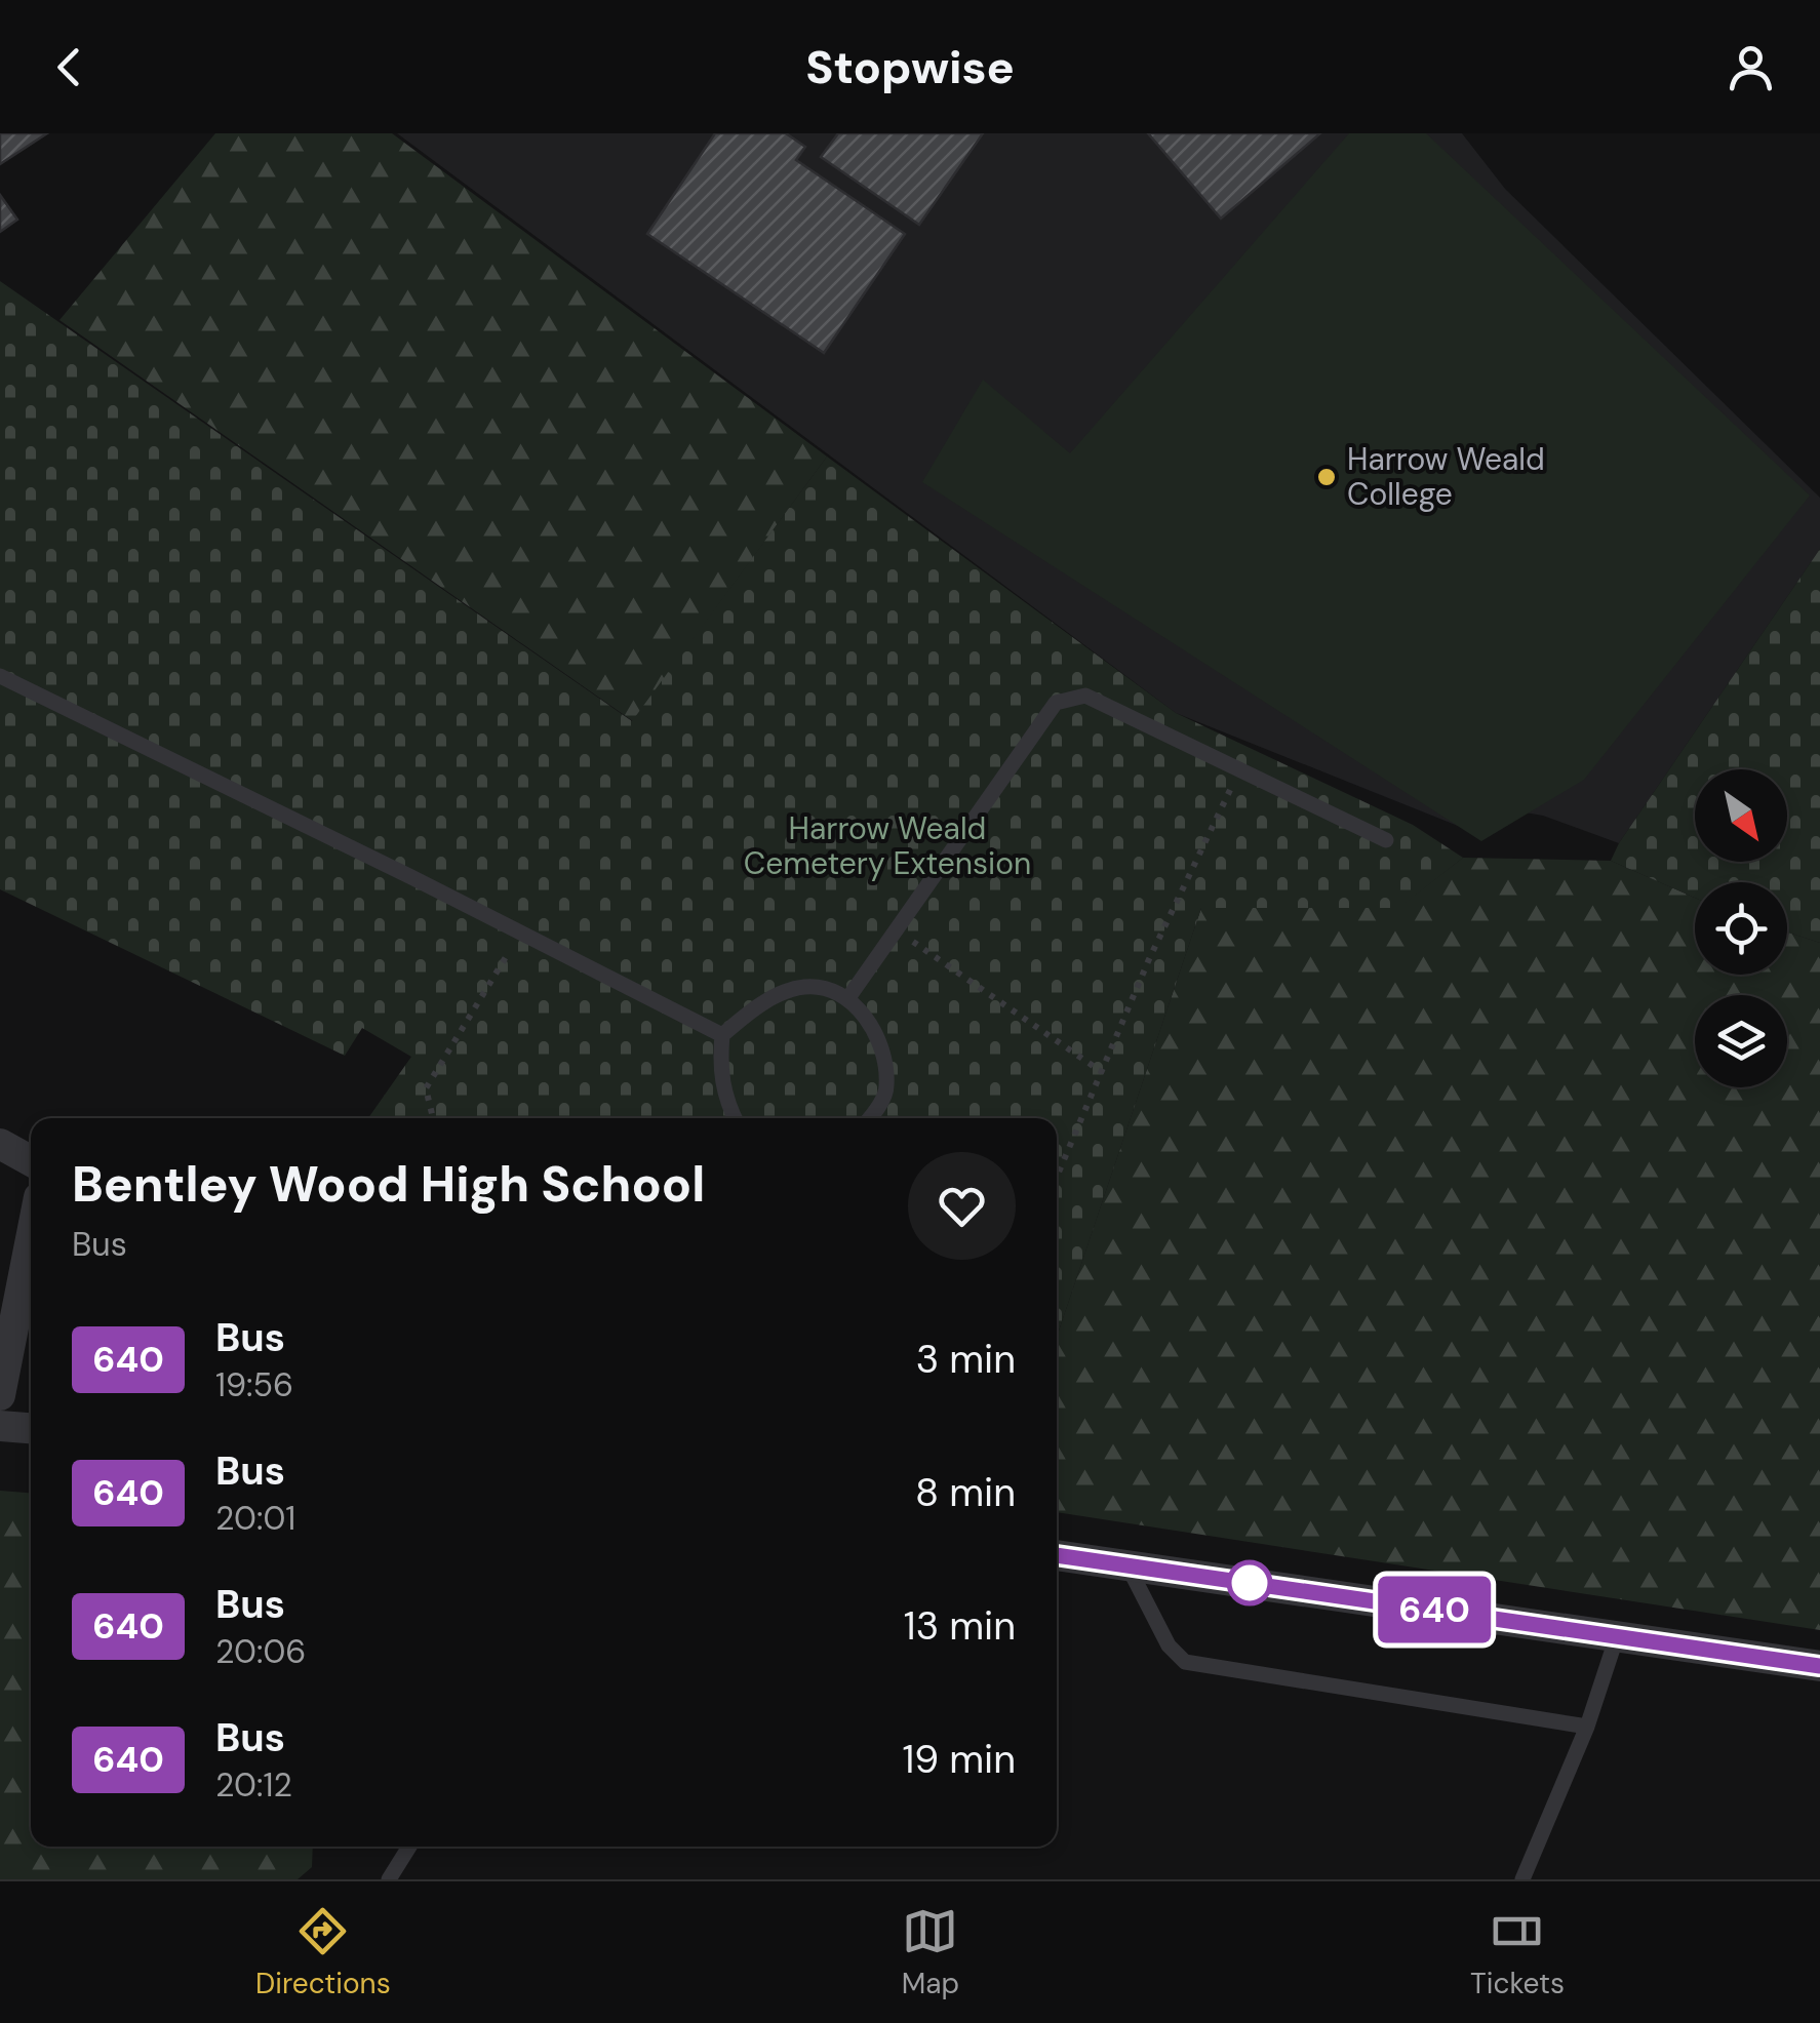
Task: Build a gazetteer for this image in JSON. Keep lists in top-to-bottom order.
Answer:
{
  "parks": ["Harrow Weald Cemetery Extension"],
  "places": ["Harrow Weald College"],
  "lines": ["bus line 640"],
  "north": "bottom right",
  "page": {
    "header": "Stopwise",
    "on_map": "640",
    "heading": ["Bentley Wood High School", "Bus"],
    "list": [
      {
        "mark": "640",
        "name": "Bus",
        "note": "19:56",
        "value": "3 min"
      },
      {
        "mark": "640",
        "name": "Bus",
        "note": "20:01",
        "value": "8 min"
      },
      {
        "mark": "640",
        "name": "Bus",
        "note": "20:06",
        "value": "13 min"
      },
      {
        "mark": "640",
        "name": "Bus",
        "note": "20:12",
        "value": "19 min"
      }
    ],
    "tabs": ["Directions", "Map", "Tickets"]
  }
}
